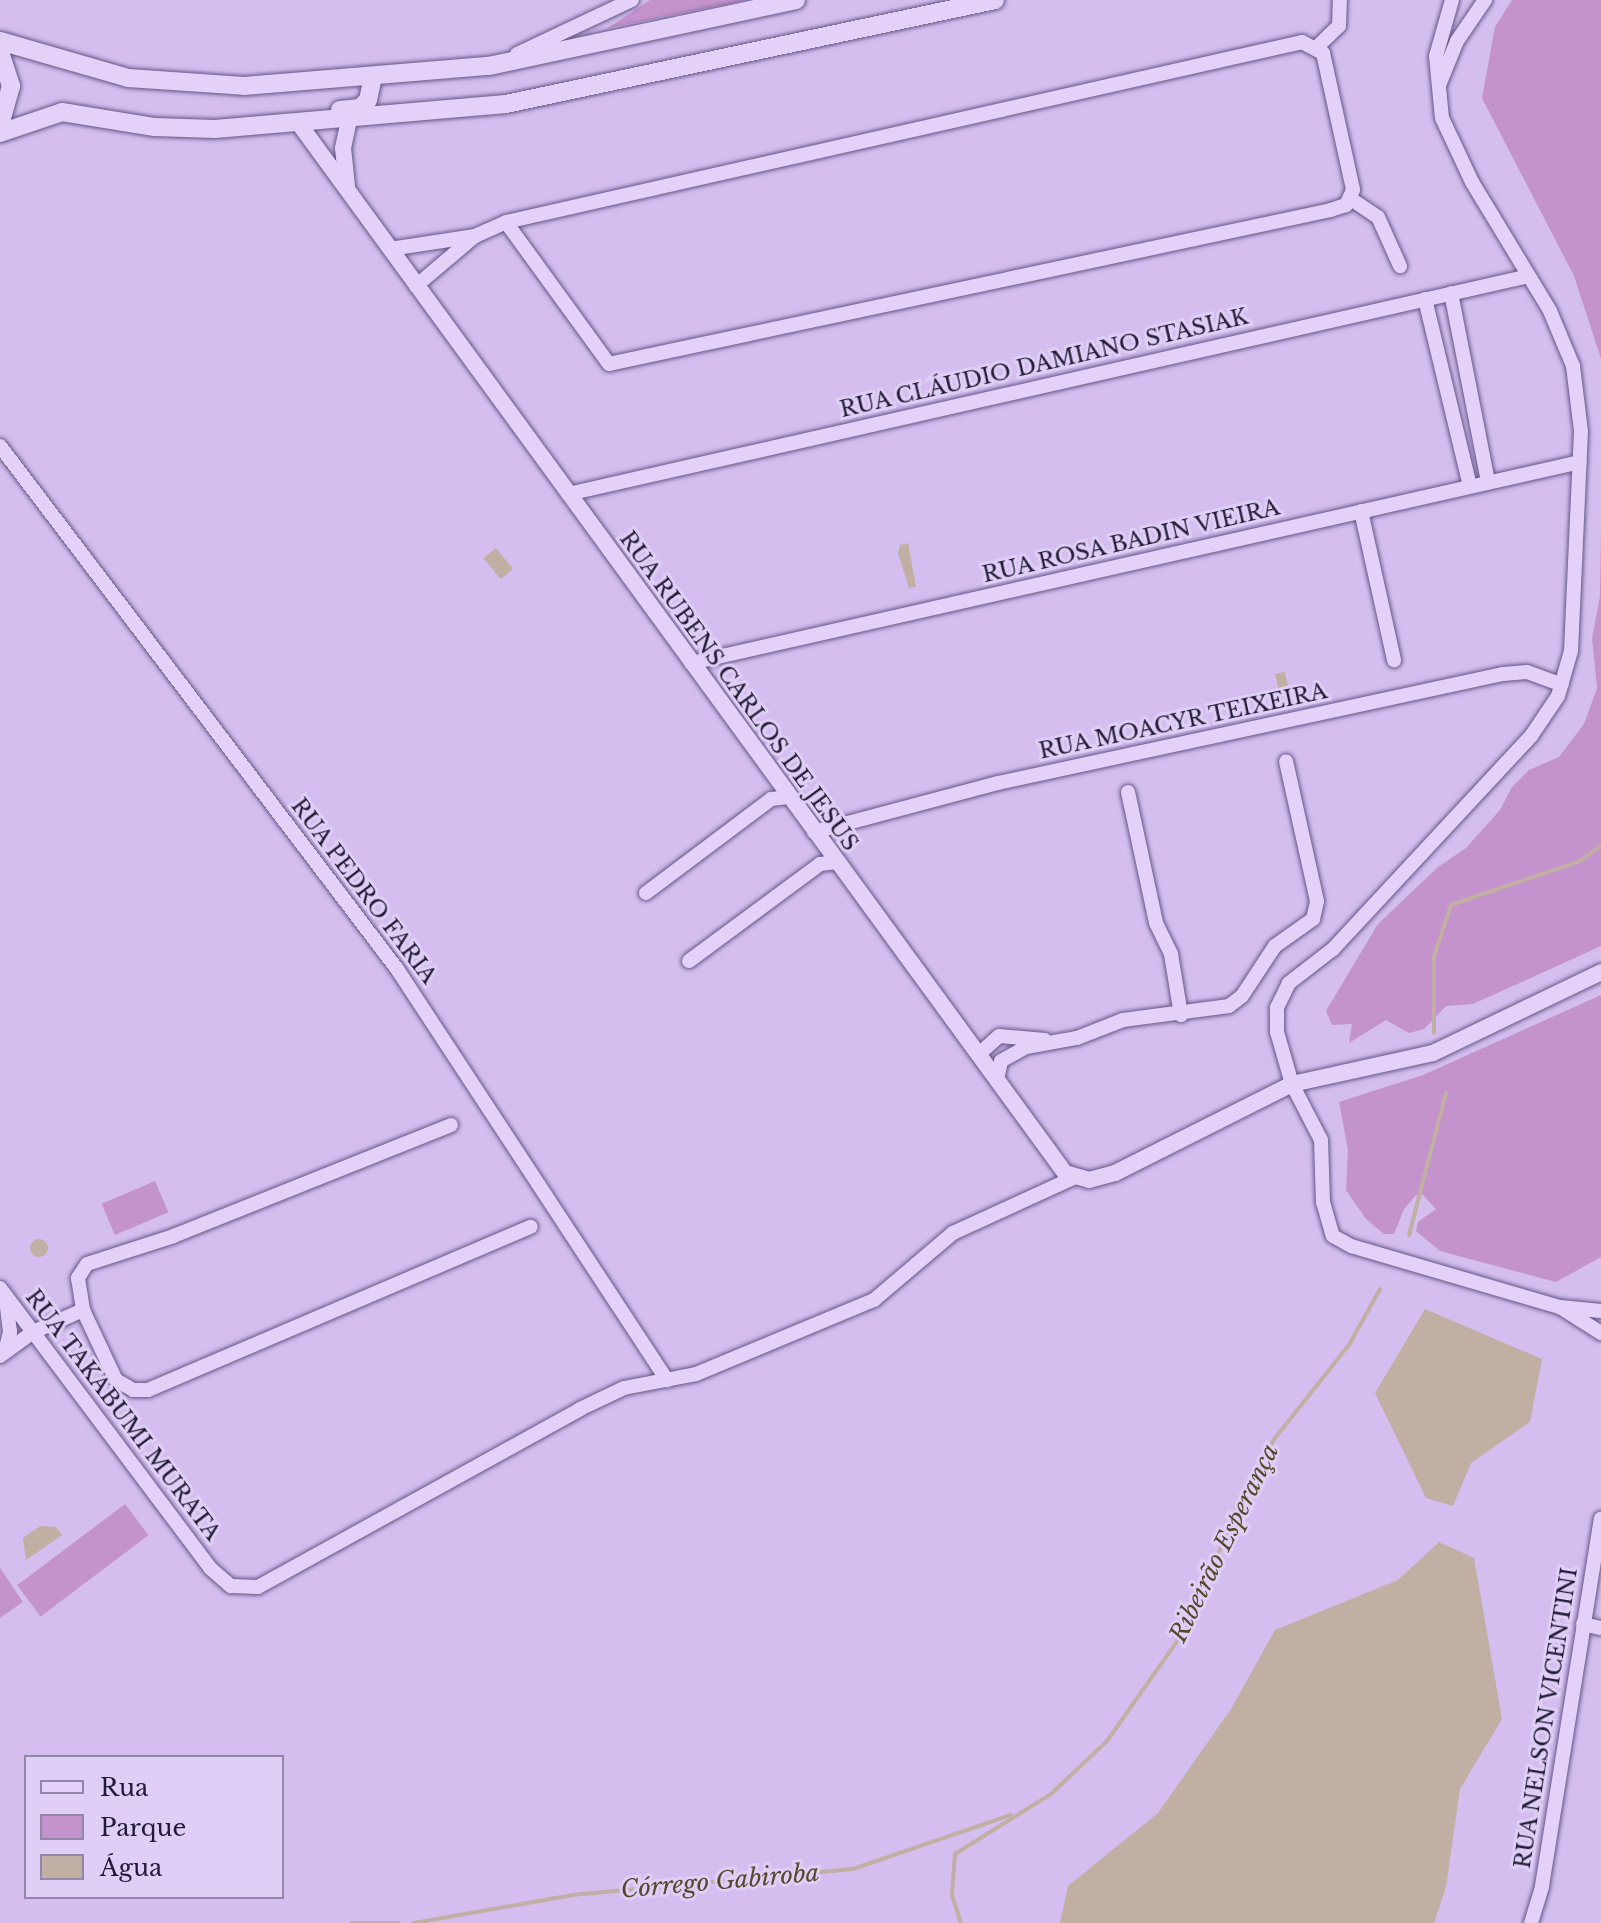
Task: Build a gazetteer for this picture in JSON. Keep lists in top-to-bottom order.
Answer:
{
  "streets": {
    "street": [
      "RUA CLÁUDIO DAMIANO STASIAK",
      "RUA ROSA BADIN VIEIRA",
      "RUA RUBENS CARLOS DE JESUS",
      "RUA MOACYR TEIXEIRA",
      "RUA PEDRO FARIA",
      "RUA TAKABUMI MURATA",
      "RUA NELSON VICENTINI"
    ]
  },
  "crossings": [
    ["RUA CLÁUDIO DAMIANO STASIAK", "RUA RUBENS CARLOS DE JESUS"],
    ["RUA ROSA BADIN VIEIRA", "RUA RUBENS CARLOS DE JESUS"],
    ["RUA RUBENS CARLOS DE JESUS", "RUA MOACYR TEIXEIRA"],
    ["RUA PEDRO FARIA", "RUA TAKABUMI MURATA"]
  ],
  "water": ["Ribeirão Esperança", "Córrego Gabiroba"],
  "legend": ["Rua", "Parque", "Água"]
}
